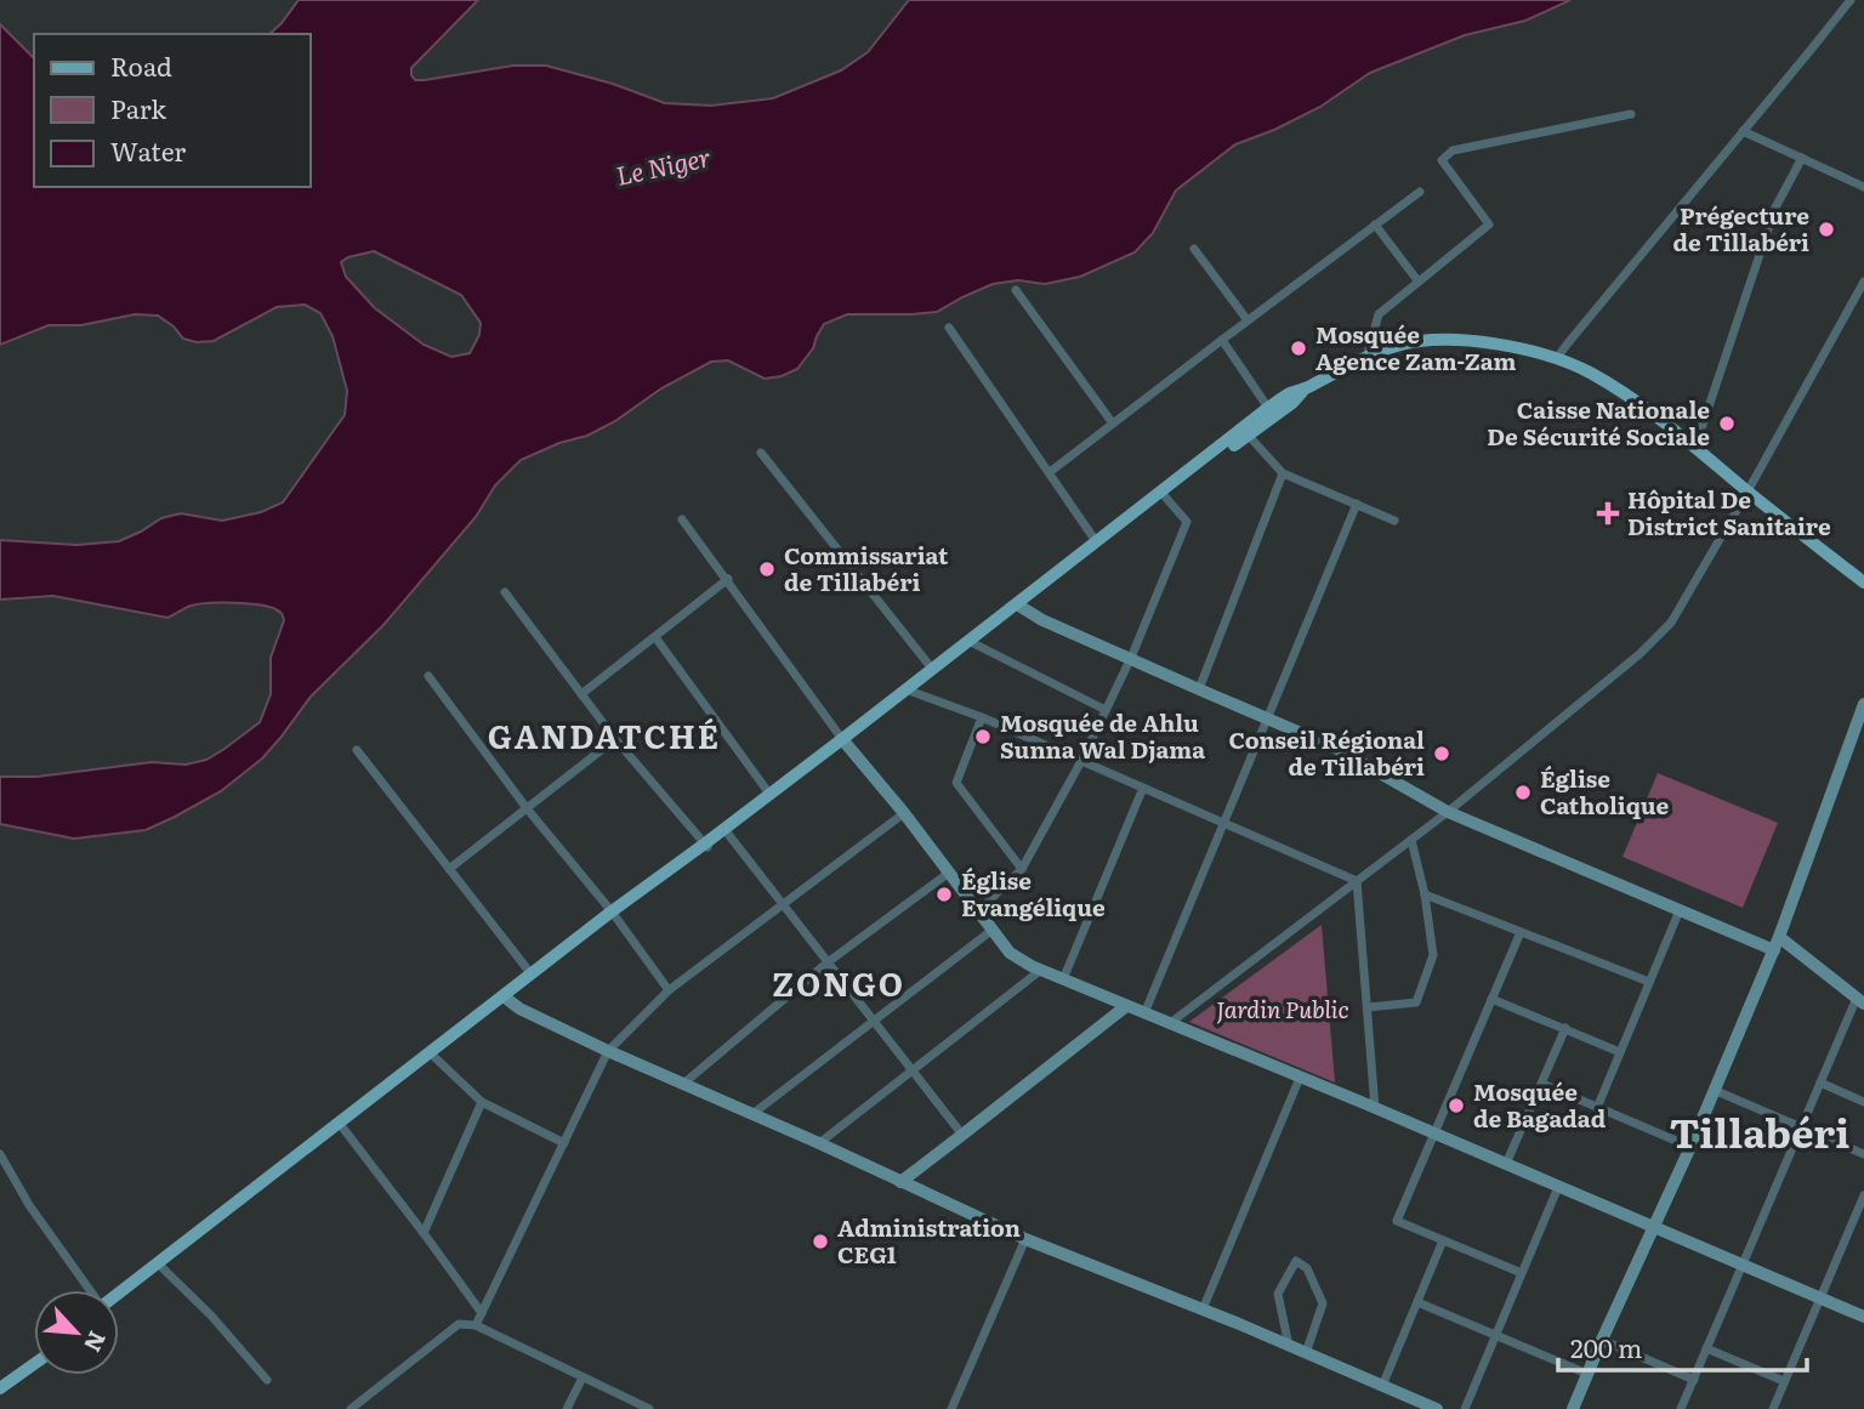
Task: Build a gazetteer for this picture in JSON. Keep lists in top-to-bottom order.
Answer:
{
  "districts": ["GANDATCHÉ", "ZONGO", "Tillabéri"],
  "water": ["Le Niger"],
  "parks": ["Jardin Public"],
  "places": {
    "other": [
      "Prégecture de Tillabéri",
      "Mosquée Agence Zam-Zam",
      "Caisse Nationale De Sécurité Sociale",
      "Commissariat de Tillabéri",
      "Mosquée de Ahlu Sunna Wal Djama",
      "Conseil Régional de Tillabéri",
      "Église Catholique",
      "Église Evangélique",
      "Mosquée de Bagadad",
      "Administration CEG1"
    ],
    "health": ["Hôpital De District Sanitaire"]
  },
  "legend": ["Road", "Park", "Water"],
  "scale_bar": "200 m",
  "north": "bottom right"
}
